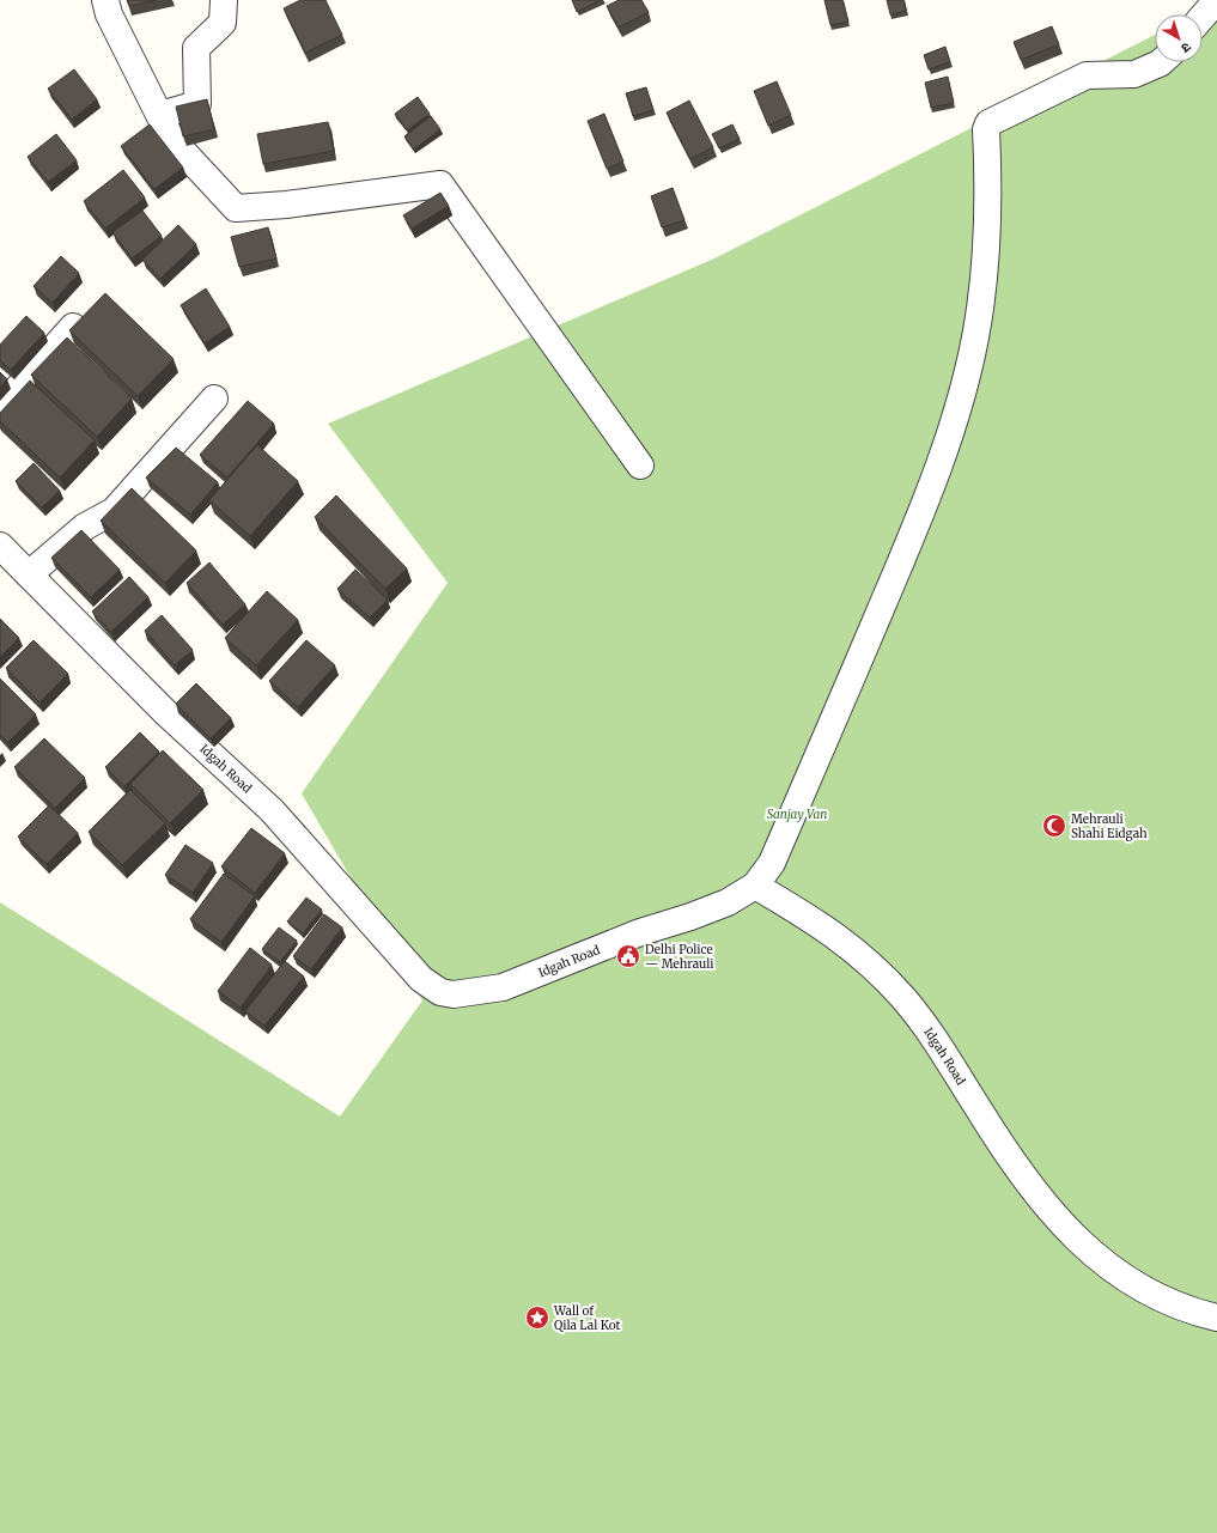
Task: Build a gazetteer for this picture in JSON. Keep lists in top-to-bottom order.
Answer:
{
  "streets": {
    "street": ["Idgah Road"]
  },
  "parks": ["Sanjay Van"],
  "places": {
    "mosque": ["Mehrauli Shahi Eidgah"],
    "public building": ["Delhi Police — Mehrauli"],
    "place": ["Wall of Qila Lal Kot"]
  },
  "north": "bottom right"
}
